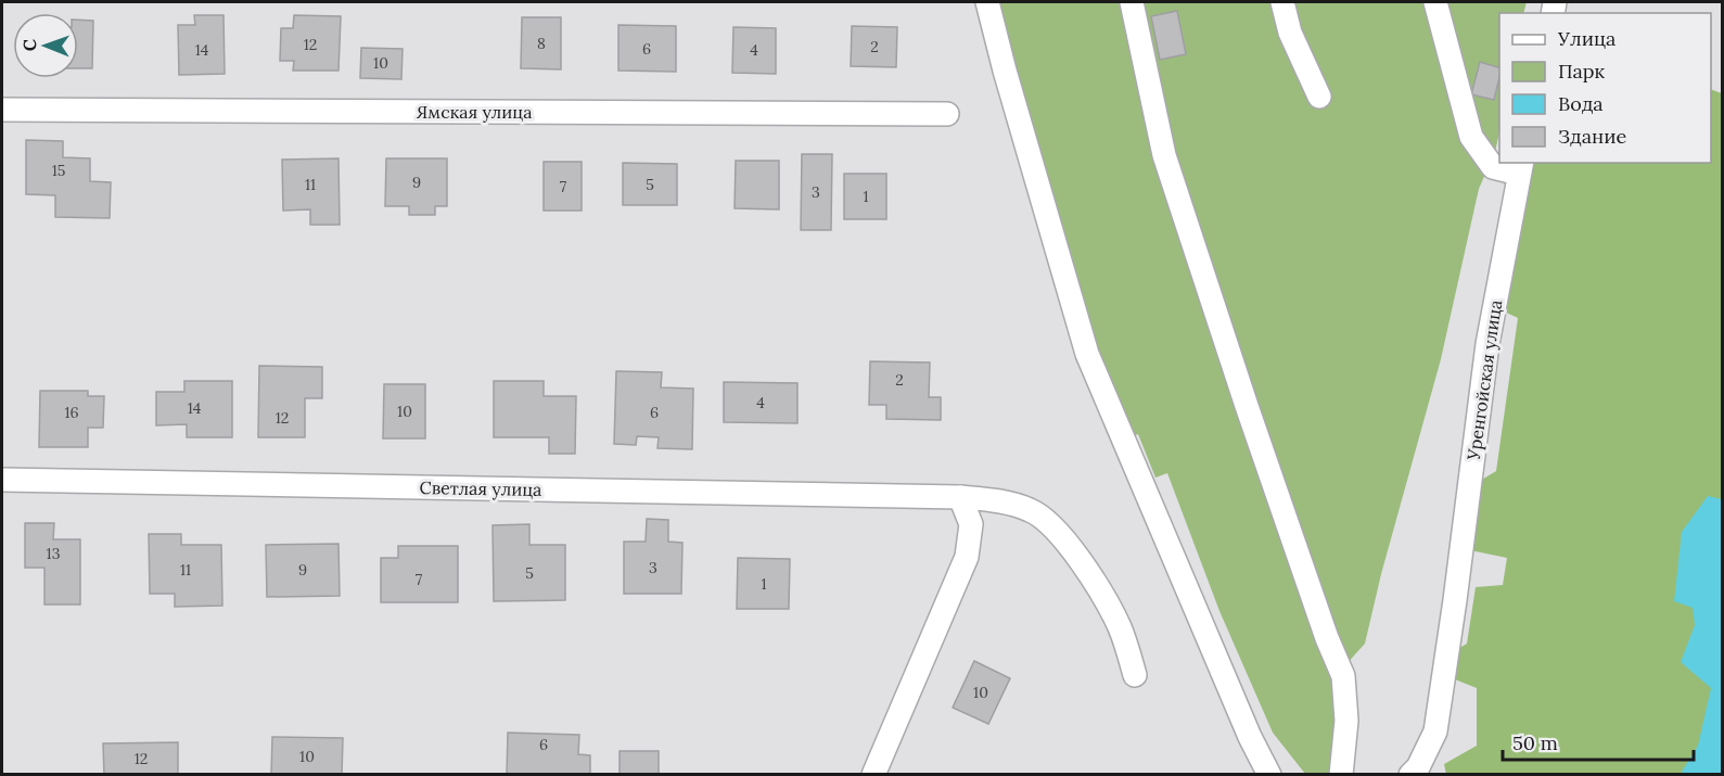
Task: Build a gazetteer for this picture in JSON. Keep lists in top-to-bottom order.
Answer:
{
  "streets": {
    "street": ["Ямская улица", "Уренгойская улица", "Светлая улица"]
  },
  "house_numbers": [
    "8",
    "12",
    "2",
    "6",
    "14",
    "4",
    "10",
    "15",
    "9",
    "11",
    "5",
    "7",
    "3",
    "1",
    "2",
    "4",
    "14",
    "10",
    "16",
    "6",
    "12",
    "13",
    "3",
    "11",
    "9",
    "5",
    "7",
    "1",
    "10",
    "6",
    "10",
    "12"
  ],
  "legend": [
    "Улица",
    "Парк",
    "Вода",
    "Здание"
  ],
  "scale_bar": "50 m",
  "north": "left"
}
